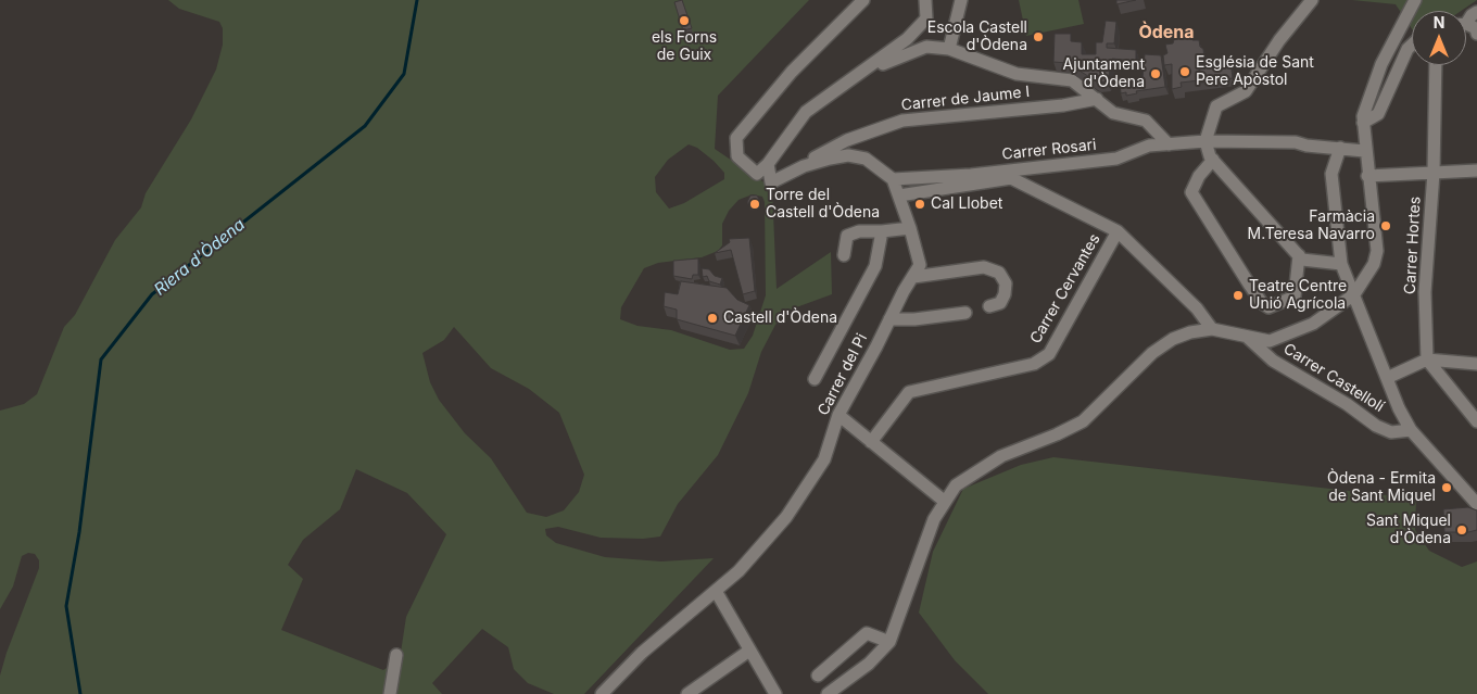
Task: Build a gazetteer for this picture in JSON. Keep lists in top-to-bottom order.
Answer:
{
  "streets": {
    "street": [
      "Carrer de Jaume I",
      "Carrer Rosari",
      "Carrer Hortes",
      "Carrer Cervantes",
      "Carrer del Pi",
      "Carrer Castellolí"
    ]
  },
  "crossings": [
    ["Carrer Rosari", "Carrer del Pi"]
  ],
  "districts": ["Òdena"],
  "water": ["Riera d'Òdena"],
  "places": [
    "els Forns de Guix",
    "Escola Castell d'Òdena",
    "Església de Sant Pere Apòstol",
    "Ajuntament d'Òdena",
    "Torre del Castell d'Òdena",
    "Cal Llobet",
    "Farmàcia M.Teresa Navarro",
    "Teatre Centre Unió Agrícola",
    "Castell d'Òdena",
    "Òdena - Ermita de Sant Miquel",
    "Sant Miquel d'Òdena"
  ],
  "north": "top"
}
